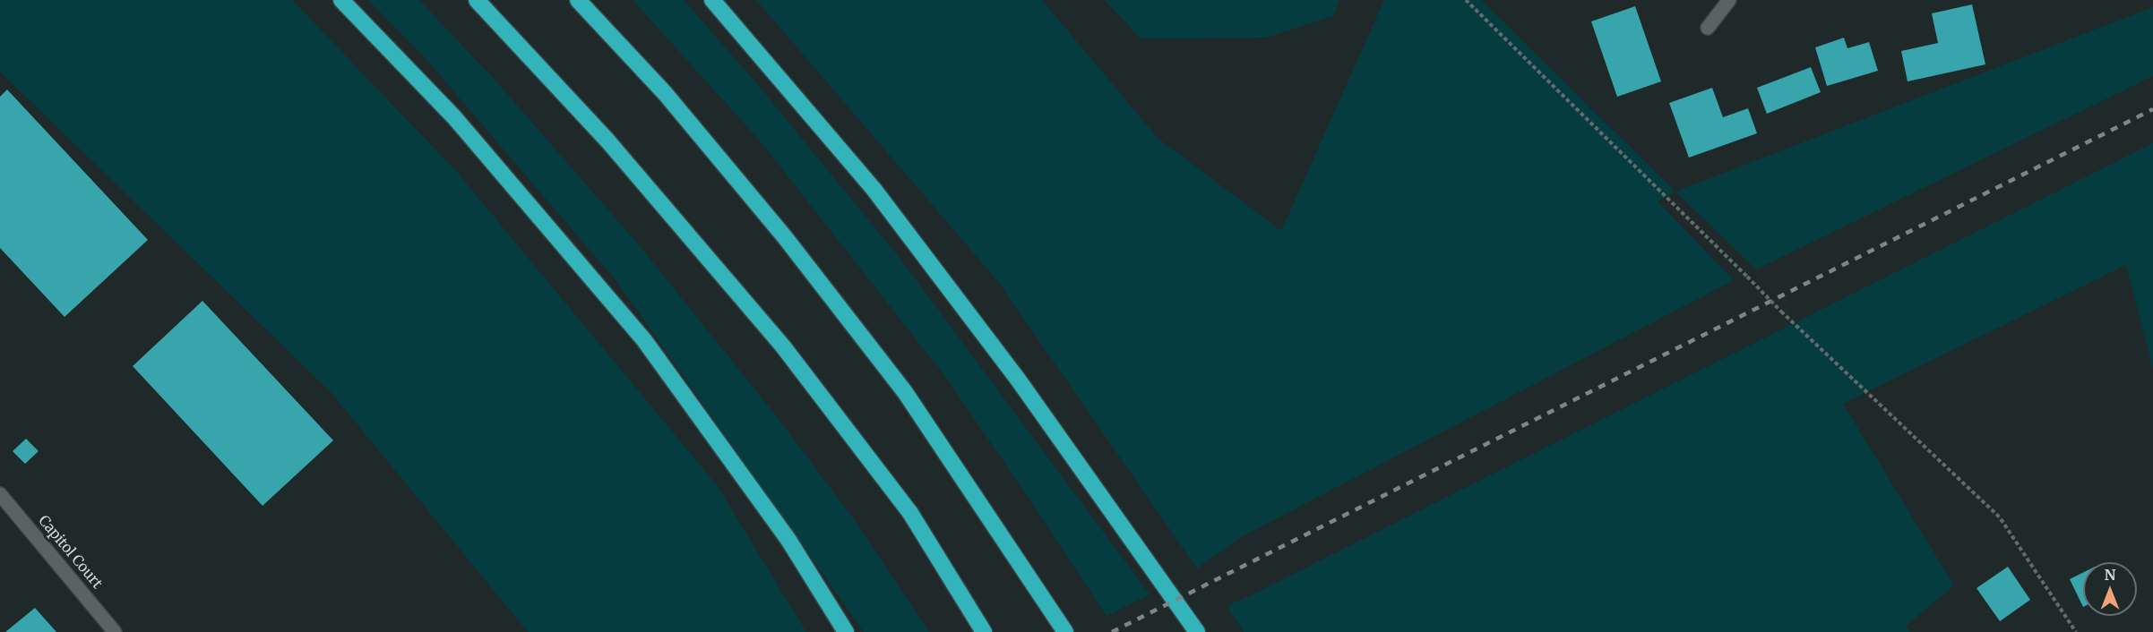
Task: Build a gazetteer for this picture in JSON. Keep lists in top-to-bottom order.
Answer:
{
  "streets": {
    "street": ["Capitol Court"]
  },
  "north": "top"
}
